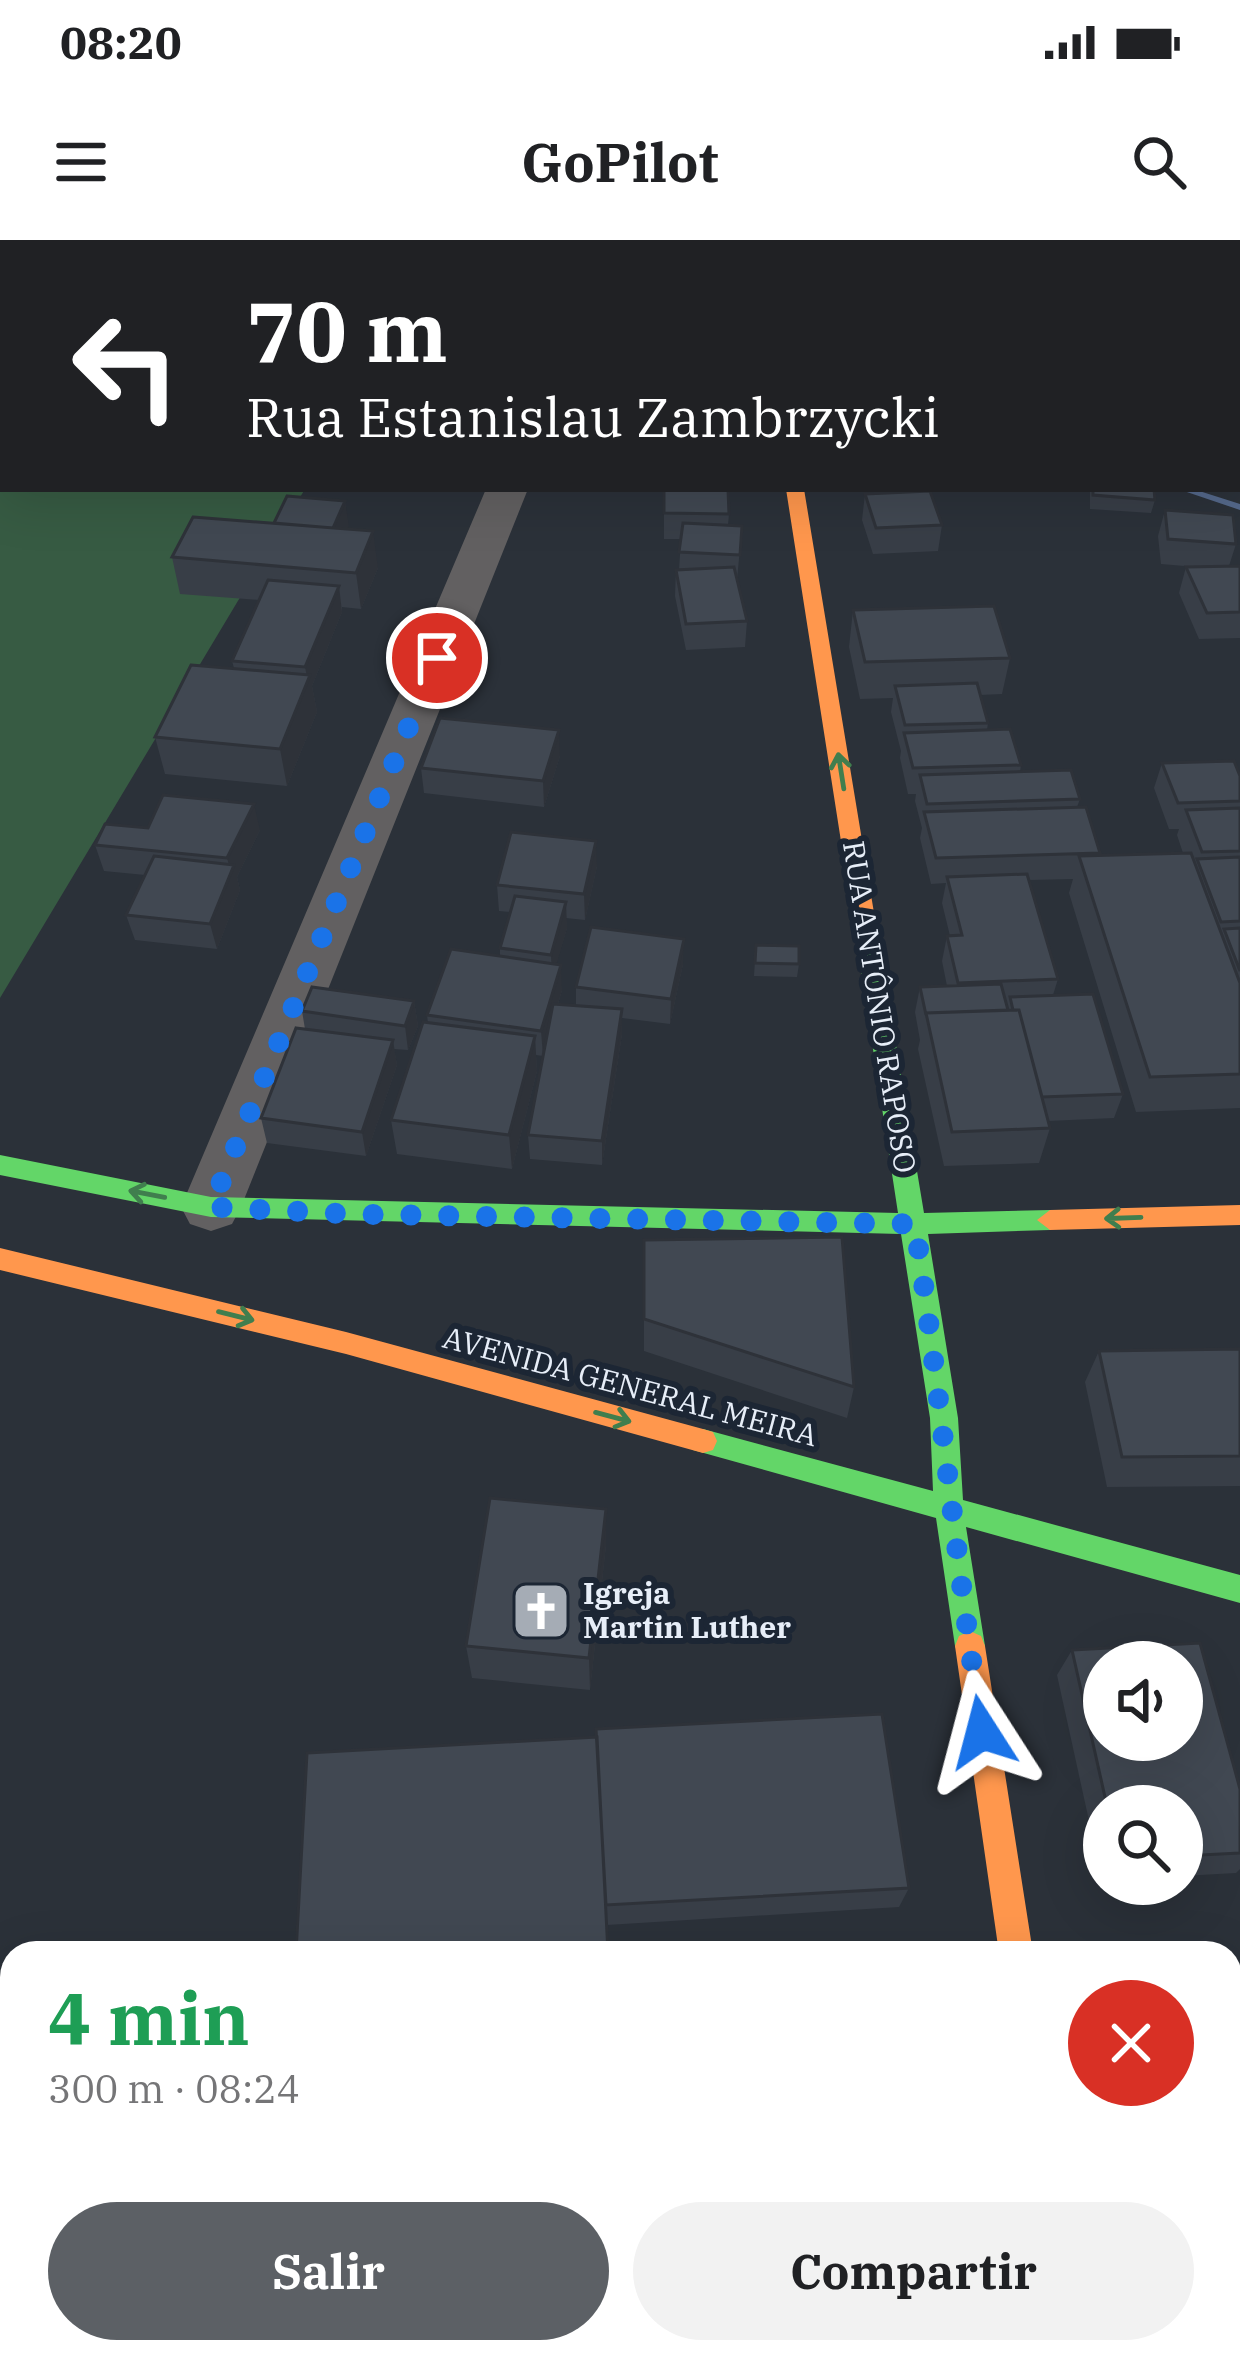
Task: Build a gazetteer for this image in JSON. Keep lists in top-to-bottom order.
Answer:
{
  "streets": {
    "main road": ["RUA ANTÔNIO RAPOSO", "AVENIDA GENERAL MEIRA"]
  },
  "crossings": [
    ["RUA ANTÔNIO RAPOSO", "AVENIDA GENERAL MEIRA"]
  ],
  "one_way": ["RUA ANTÔNIO RAPOSO"],
  "places": {
    "church": ["Igreja Martin Luther"]
  },
  "page": {
    "status": "08:20",
    "header": "GoPilot",
    "turn": ["70 m", "Rua Estanislau Zambrzycki"],
    "heading": ["4 min", "300 m · 08:24"],
    "buttons": ["Salir", "Compartir"]
  }
}
